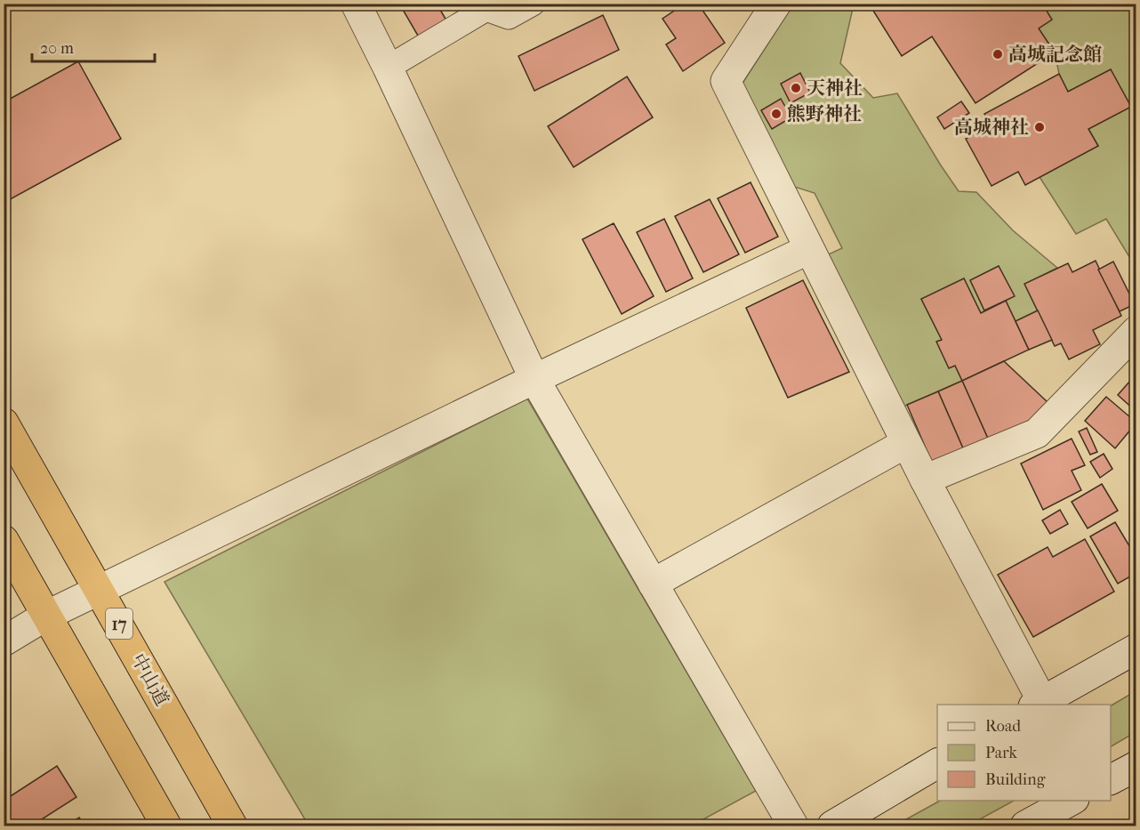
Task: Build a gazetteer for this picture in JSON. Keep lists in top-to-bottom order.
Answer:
{
  "streets": {
    "highway": ["17", "中山道"]
  },
  "places": [
    "高城記念館",
    "天神社",
    "熊野神社",
    "高城神社"
  ],
  "legend": ["Road", "Park", "Building"],
  "scale_bar": "20 m"
}
